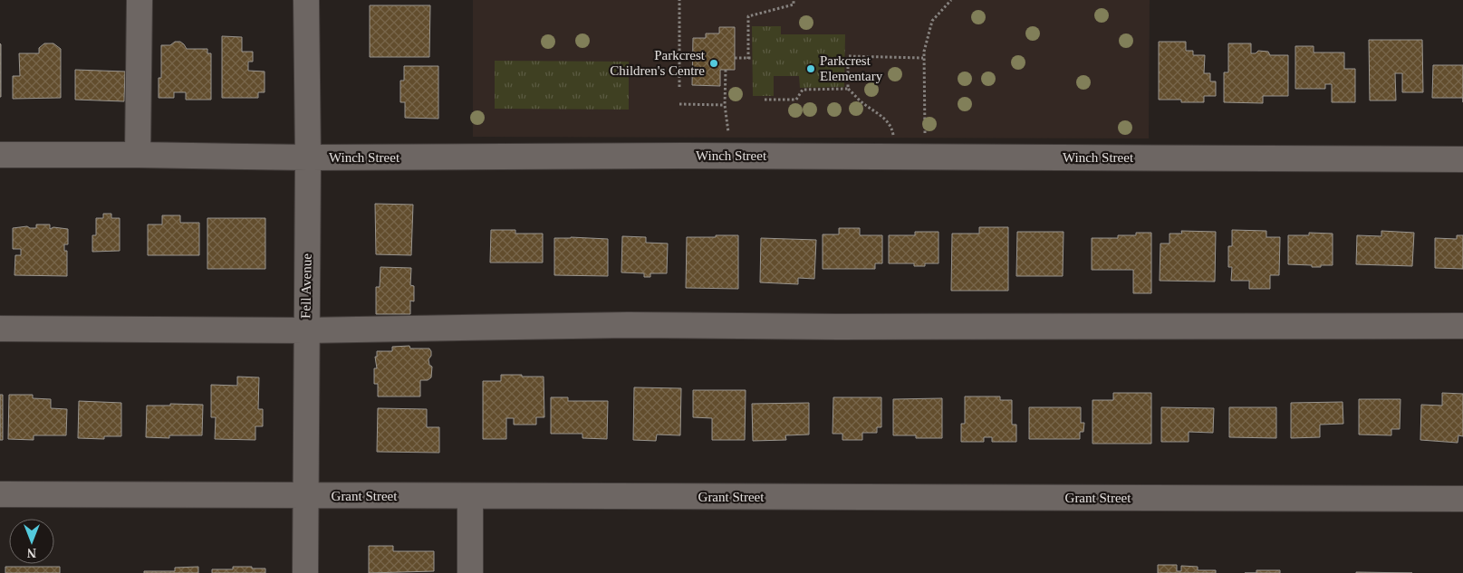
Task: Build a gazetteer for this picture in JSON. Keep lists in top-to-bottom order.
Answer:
{
  "streets": {
    "street": ["Winch Street", "Fell Avenue", "Grant Street"]
  },
  "crossings": [
    ["Winch Street", "Fell Avenue"],
    ["Fell Avenue", "Grant Street"]
  ],
  "places": ["Parkcrest Children's Centre", "Parkcrest Elementary"],
  "north": "bottom"
}
